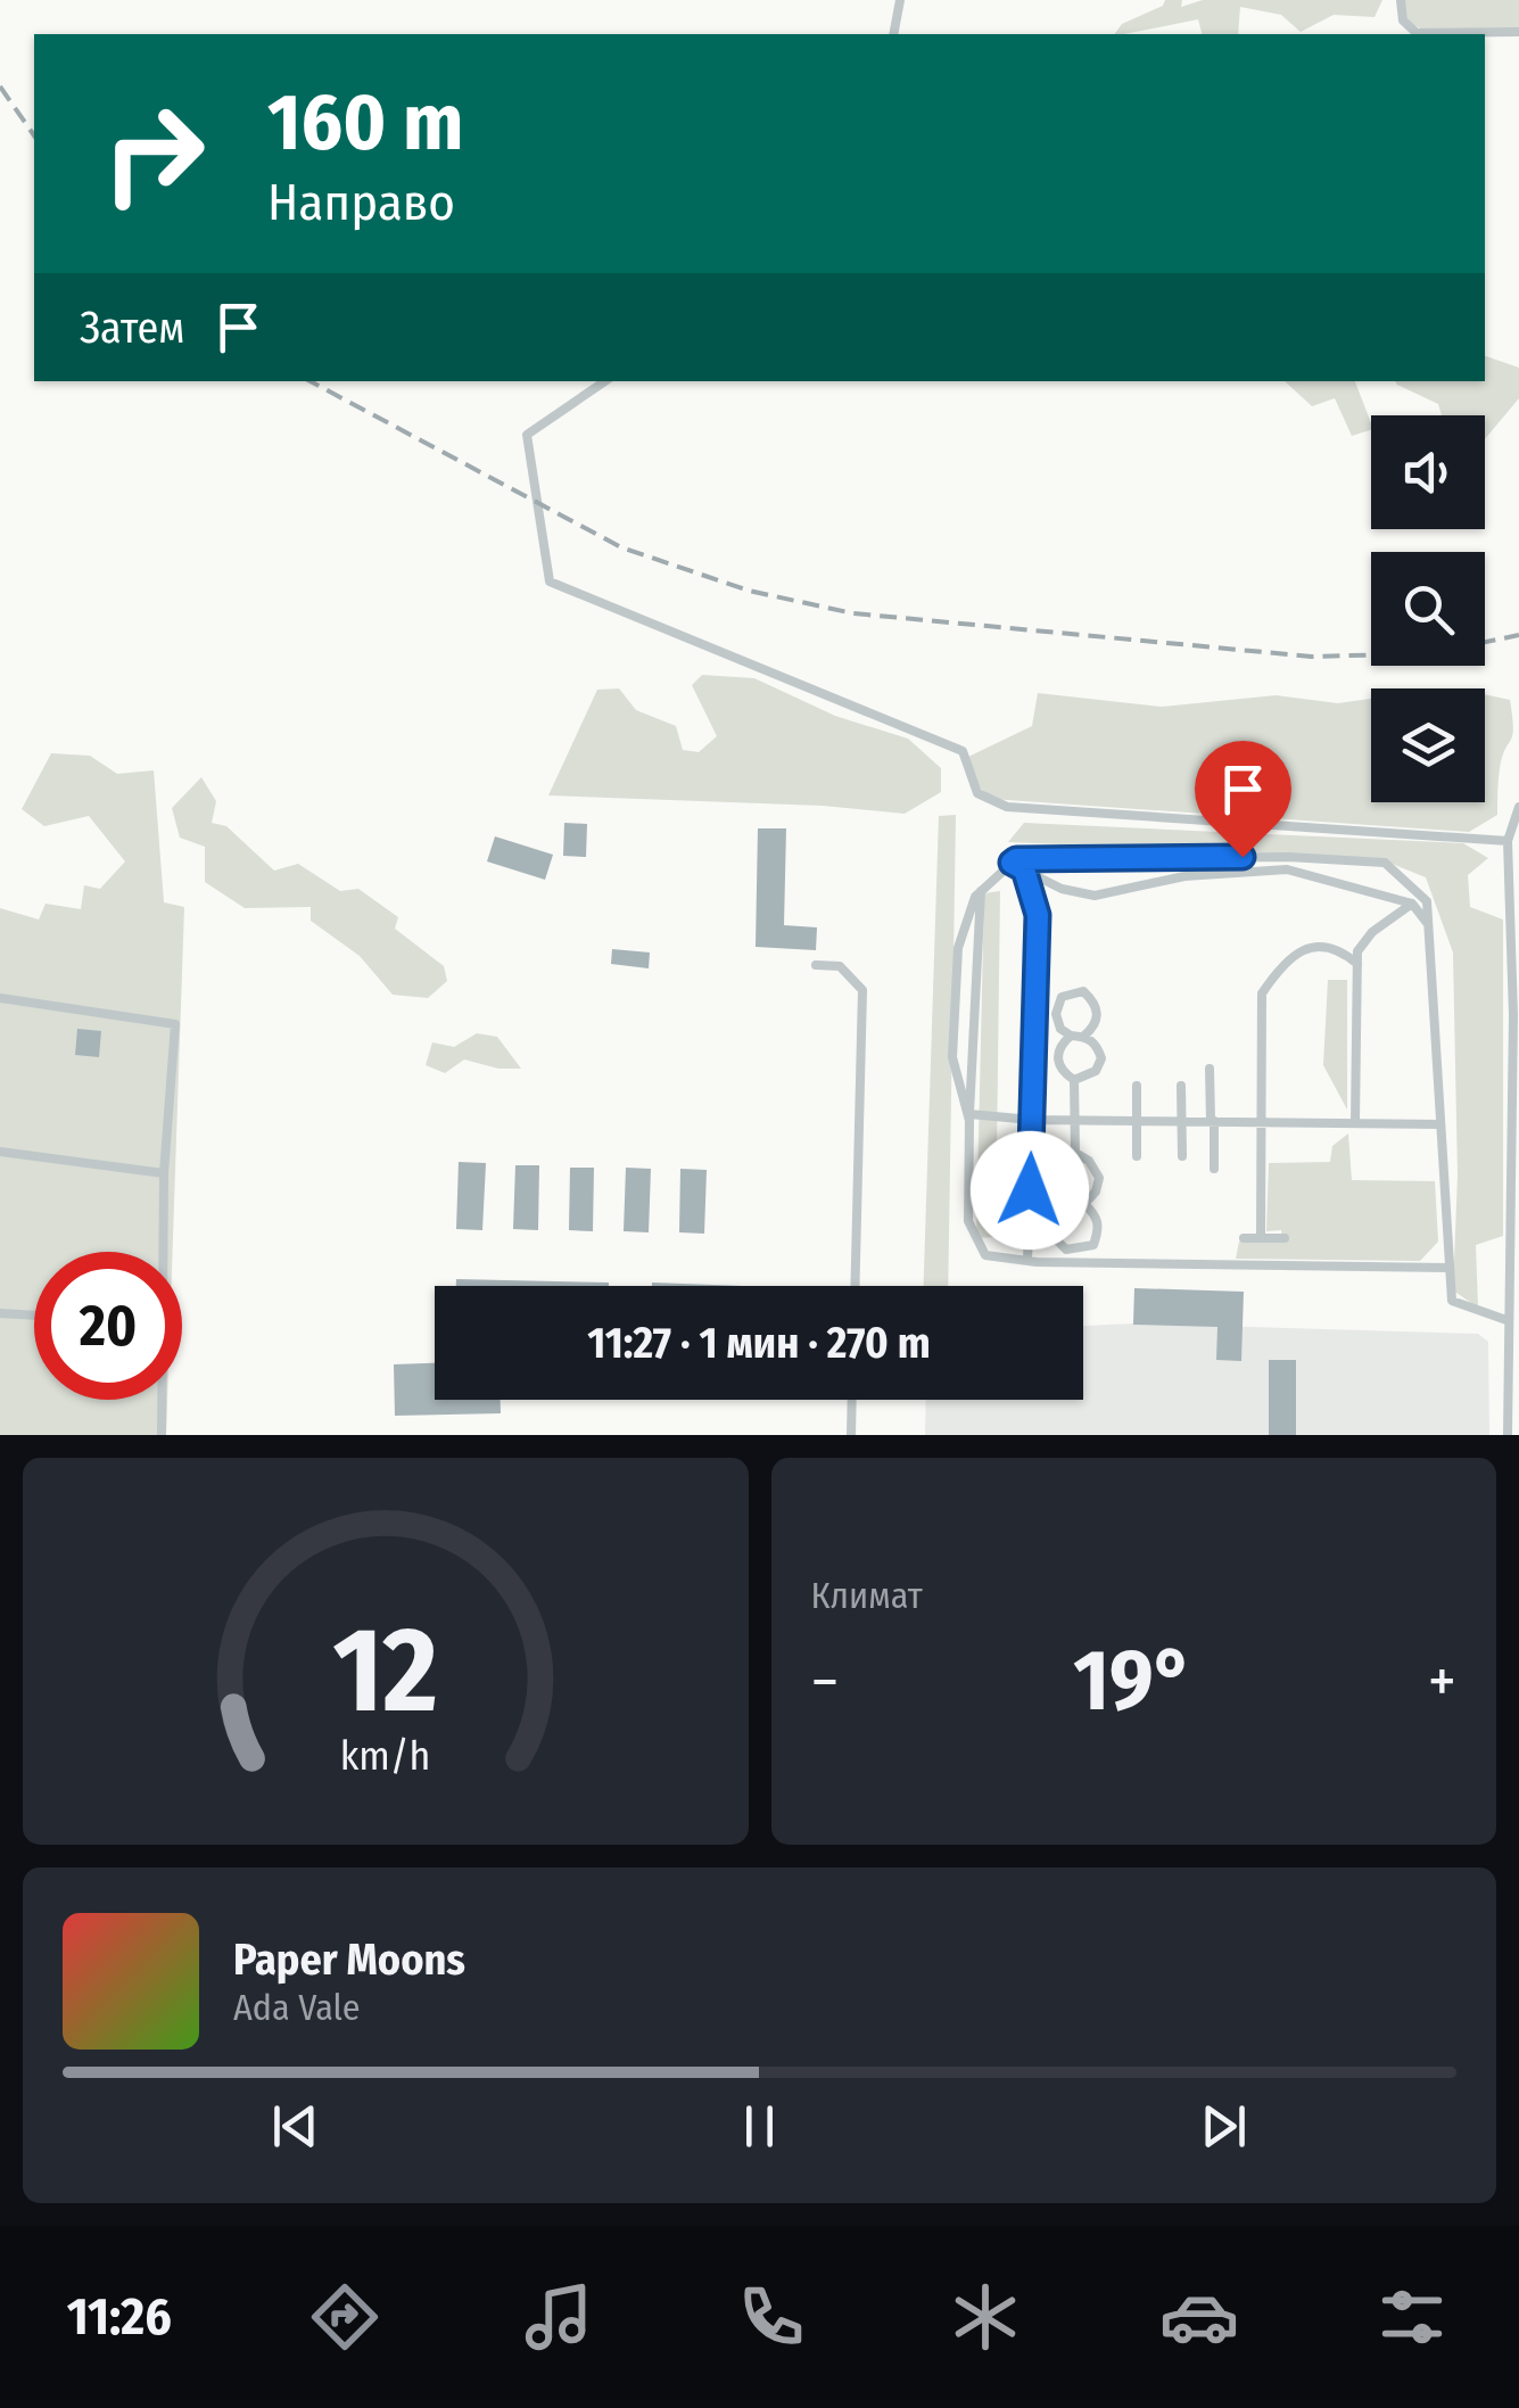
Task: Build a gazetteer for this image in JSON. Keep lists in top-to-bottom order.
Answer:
{
  "page": {
    "turn": ["160 m", "Направо"],
    "then": "Затем",
    "limit": "20",
    "trip": "11:27 · 1 мин · 270 m",
    "tile": "Климат",
    "heat": ["−", "19°", "+"],
    "song": ["Paper Moons", "Ada Vale"],
    "tabs": "11:26",
    "gauge": ["12", "km/h"]
  }
}
